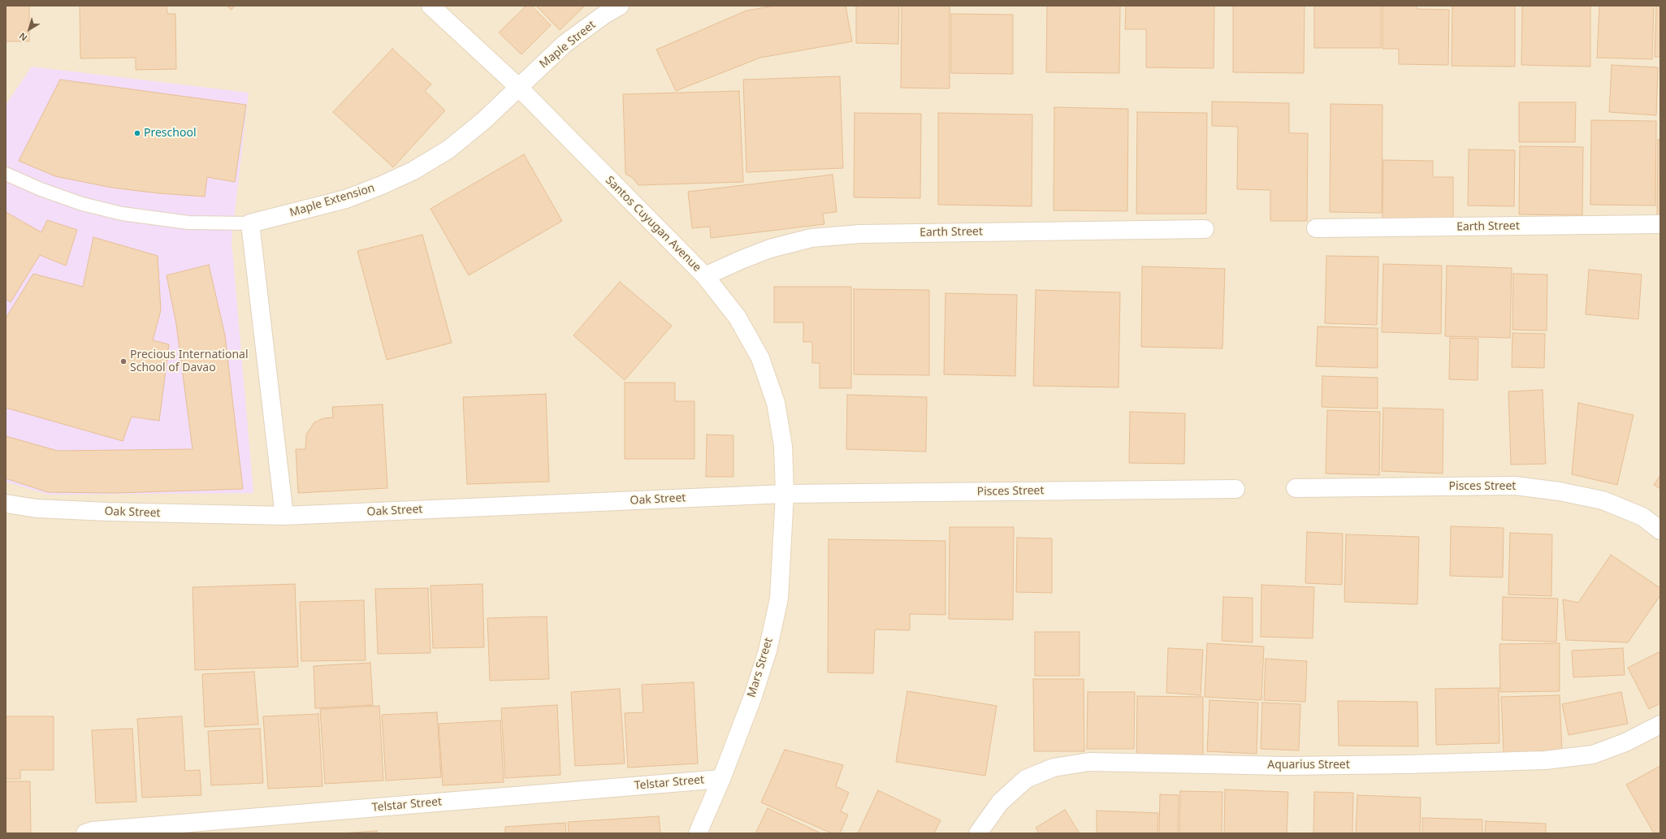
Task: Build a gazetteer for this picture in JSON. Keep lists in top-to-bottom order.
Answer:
{
  "streets": {
    "street": [
      "Maple Street",
      "Maple Extension",
      "Santos Cuyugan Avenue",
      "Earth Street",
      "Pisces Street",
      "Oak Street",
      "Mars Street",
      "Aquarius Street",
      "Telstar Street"
    ]
  },
  "crossings": [
    ["Maple Street", "Maple Extension"],
    ["Maple Street", "Santos Cuyugan Avenue"],
    ["Maple Extension", "Santos Cuyugan Avenue"],
    ["Santos Cuyugan Avenue", "Earth Street"],
    ["Santos Cuyugan Avenue", "Pisces Street"],
    ["Santos Cuyugan Avenue", "Oak Street"],
    ["Santos Cuyugan Avenue", "Mars Street"],
    ["Pisces Street", "Oak Street"],
    ["Pisces Street", "Mars Street"],
    ["Oak Street", "Mars Street"],
    ["Mars Street", "Telstar Street"]
  ],
  "places": ["Preschool", "Precious International School of Davao"],
  "north": "bottom left"
}
